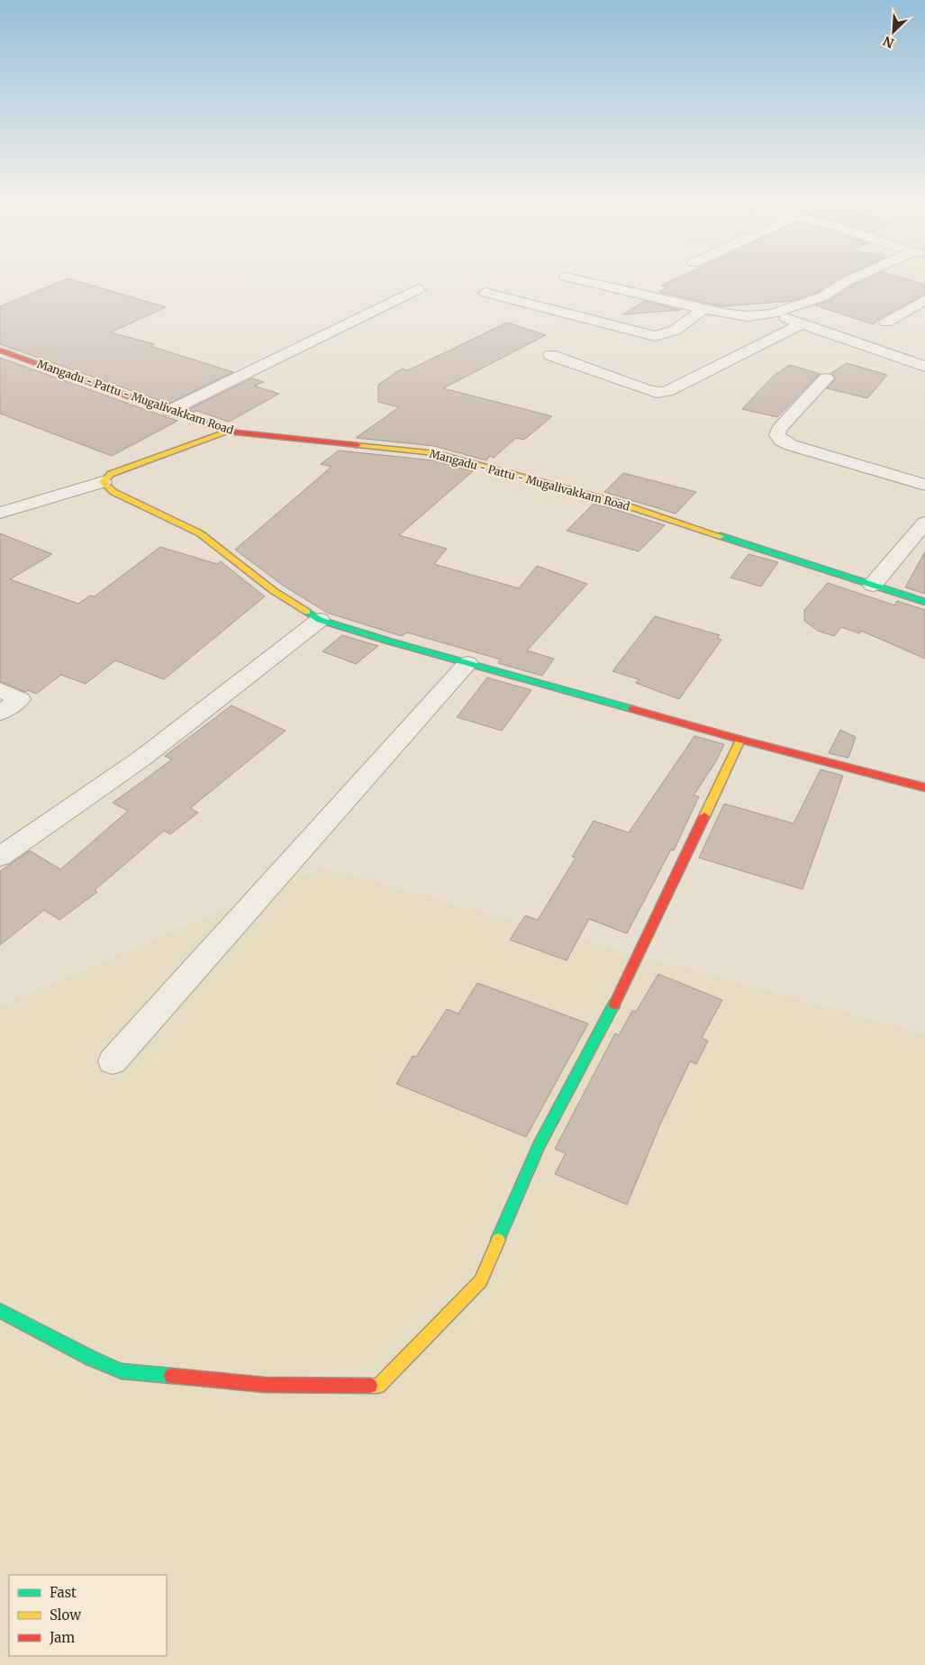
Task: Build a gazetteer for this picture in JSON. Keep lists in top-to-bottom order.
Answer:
{
  "streets": {
    "street": ["Mangadu - Pattu - Mugalivakkam Road"]
  },
  "legend": ["Fast", "Slow", "Jam"],
  "north": "bottom left"
}
